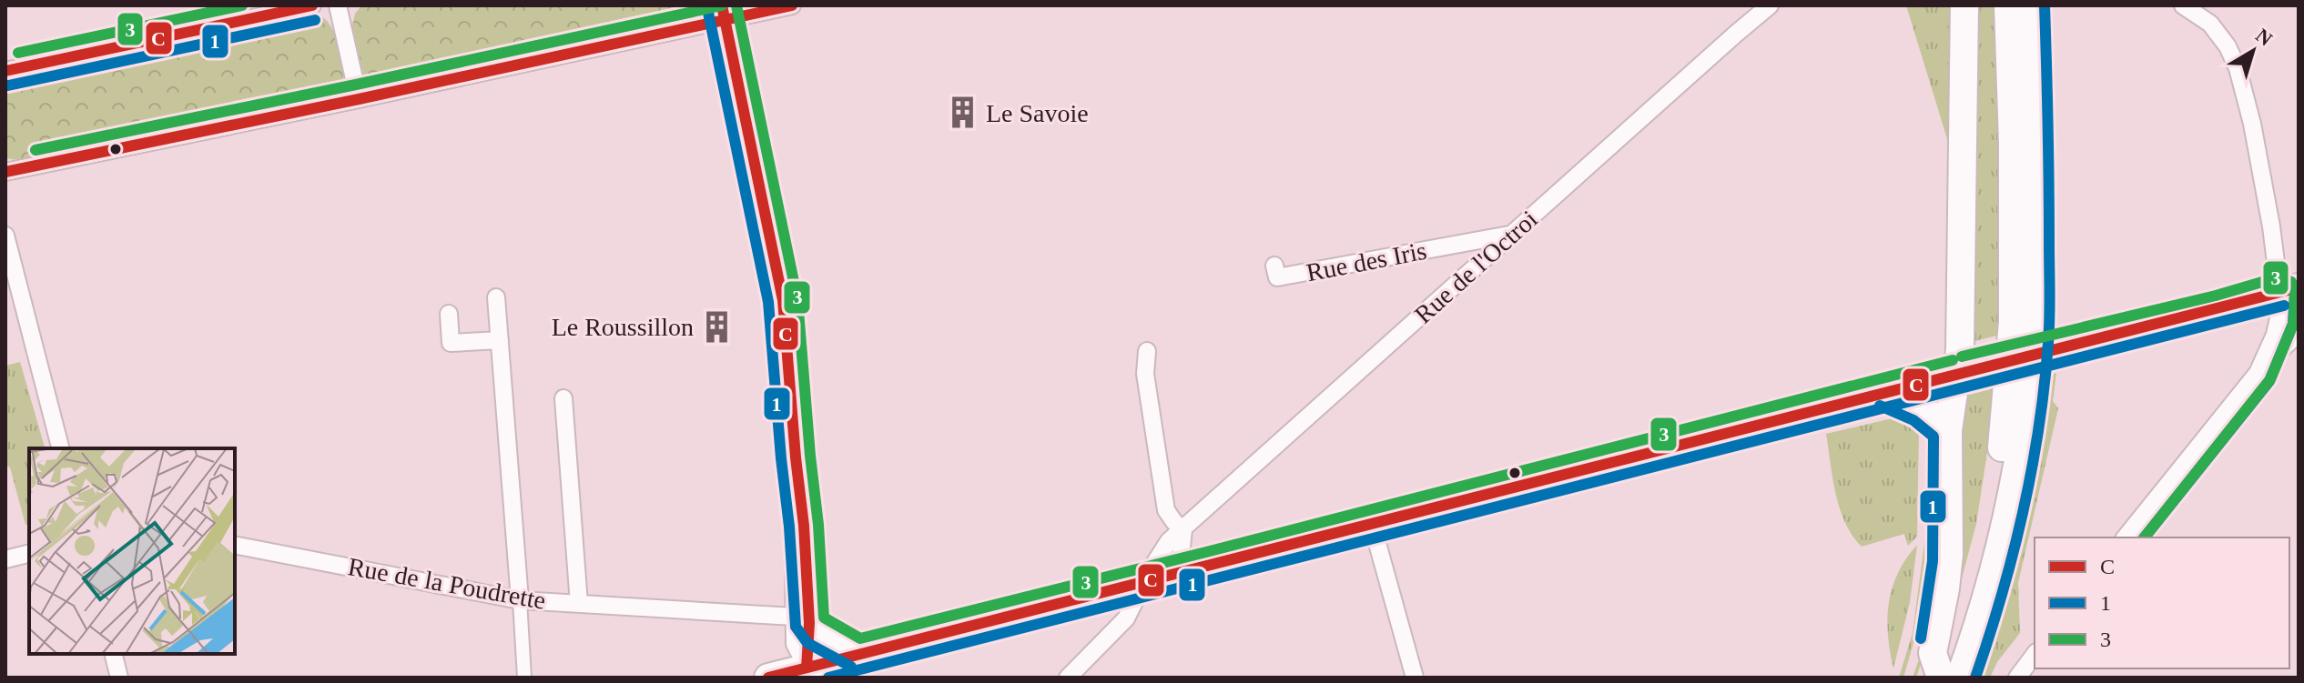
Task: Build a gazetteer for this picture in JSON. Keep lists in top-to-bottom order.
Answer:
{
  "streets": {
    "street": ["Rue des Iris", "Rue de l'Octroi", "Rue de la Poudrette"]
  },
  "crossings": [
    ["Rue des Iris", "Rue de l'Octroi"]
  ],
  "places": {
    "building": ["Le Savoie", "Le Roussillon"]
  },
  "lines": ["transit line C", "transit line 1", "transit line 3"],
  "legend": ["C", "1", "3"],
  "north": "top right"
}
